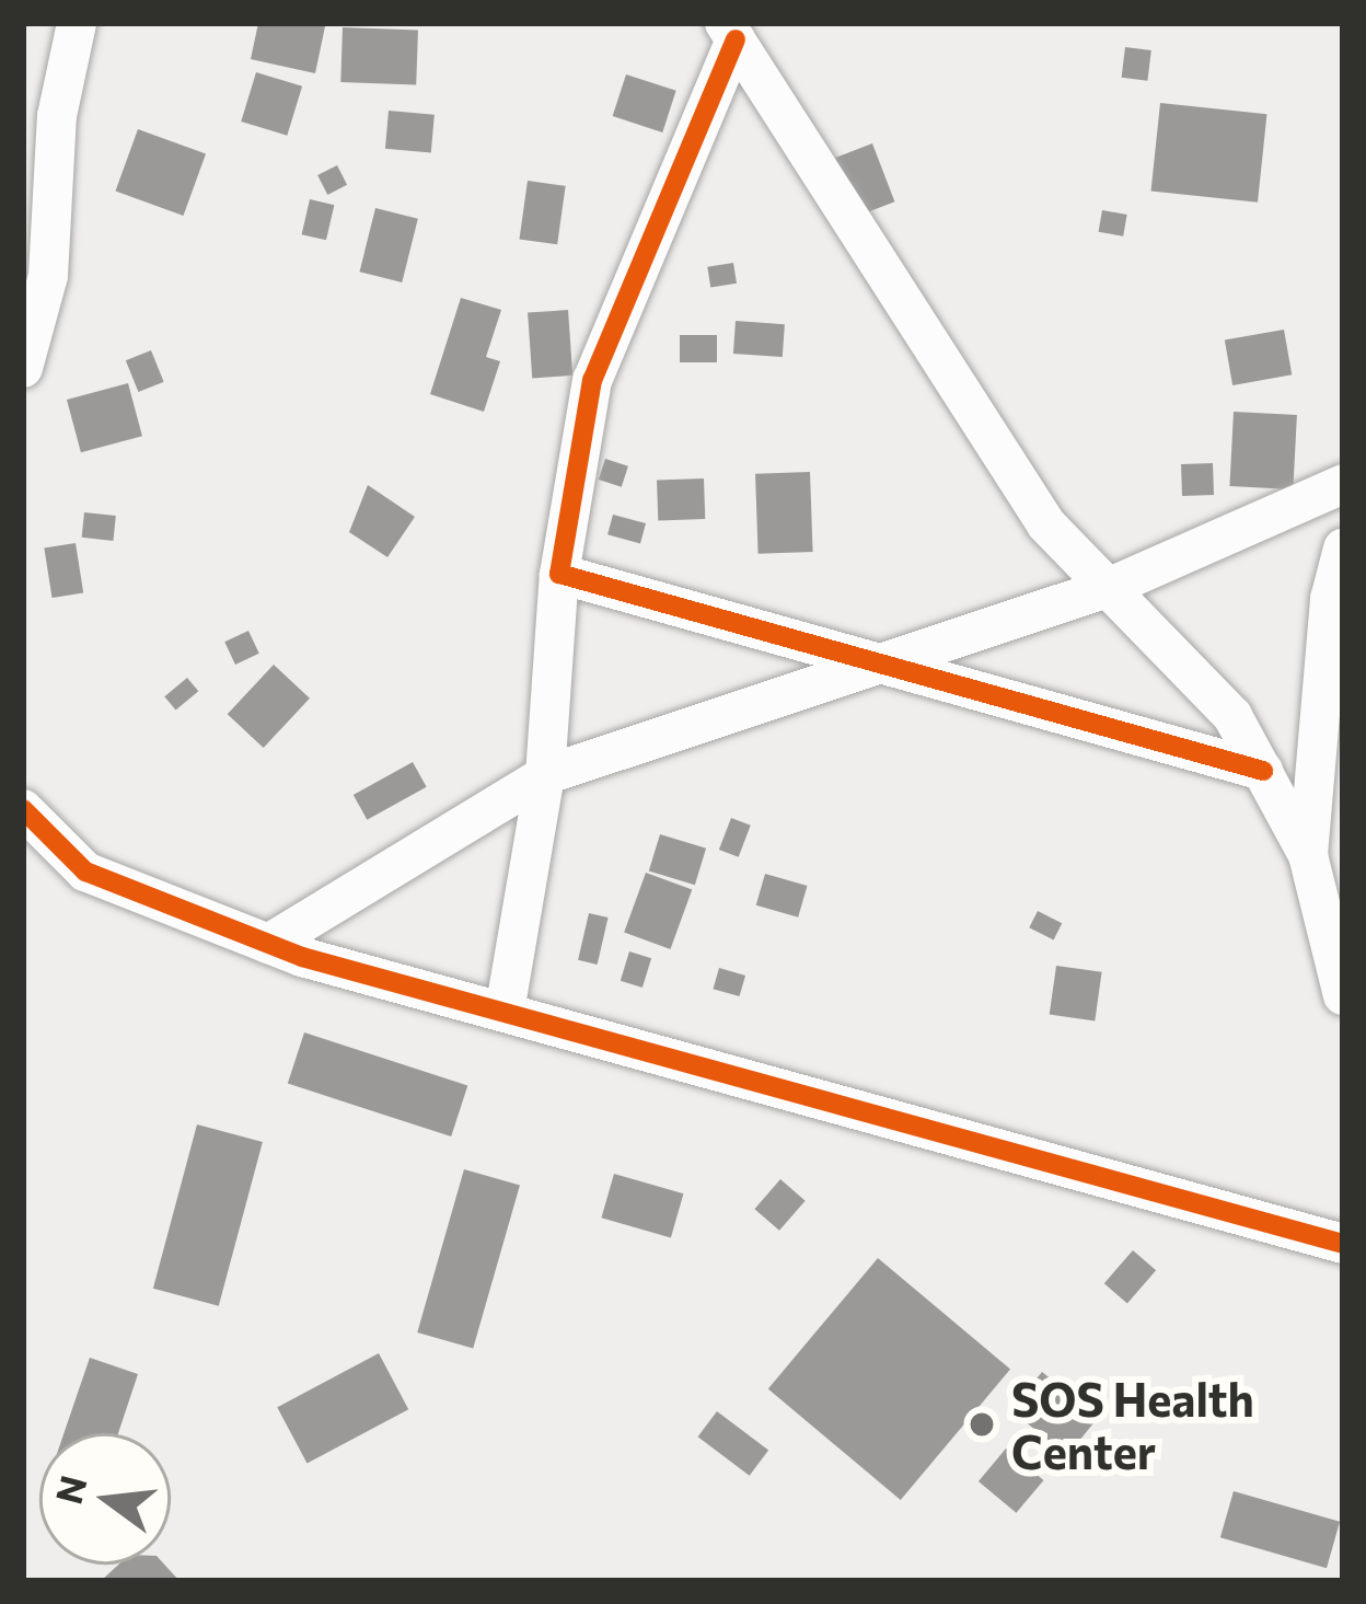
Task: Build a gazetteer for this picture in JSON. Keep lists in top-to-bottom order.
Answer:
{
  "places": ["SOS Health Center"],
  "north": "left"
}
